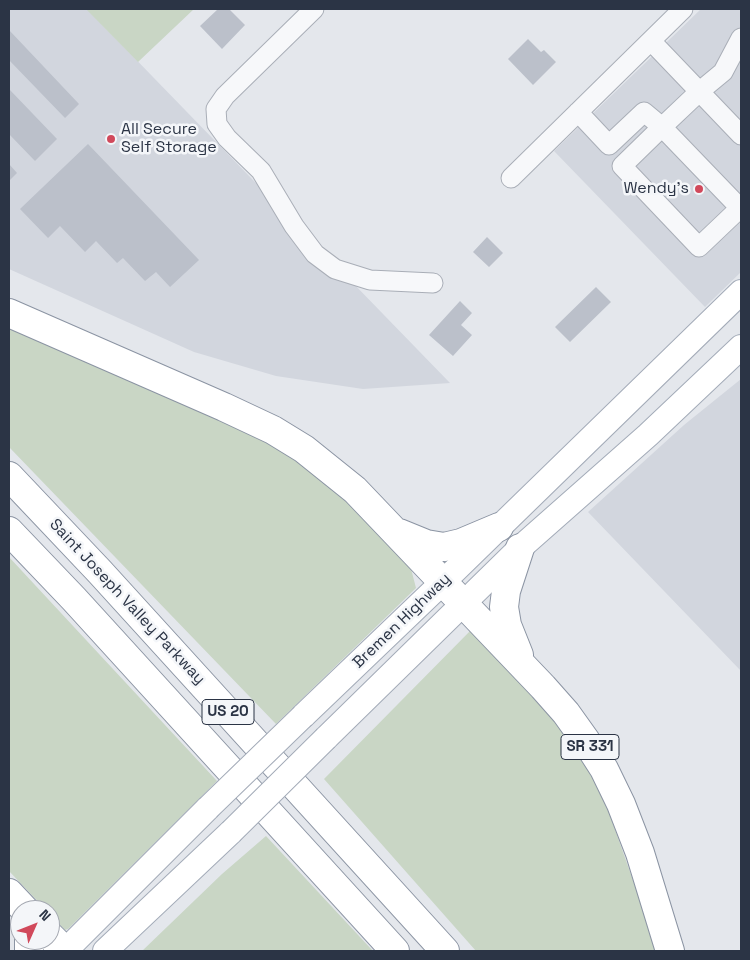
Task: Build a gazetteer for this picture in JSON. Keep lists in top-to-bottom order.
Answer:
{
  "streets": {
    "highway": ["Saint Joseph Valley Parkway", "US 20", "SR 331"],
    "main road": ["Bremen Highway"]
  },
  "crossings": [
    ["Bremen Highway", "SR 331"]
  ],
  "places": ["All Secure Self Storage", "Wendy's"],
  "north": "top right"
}
